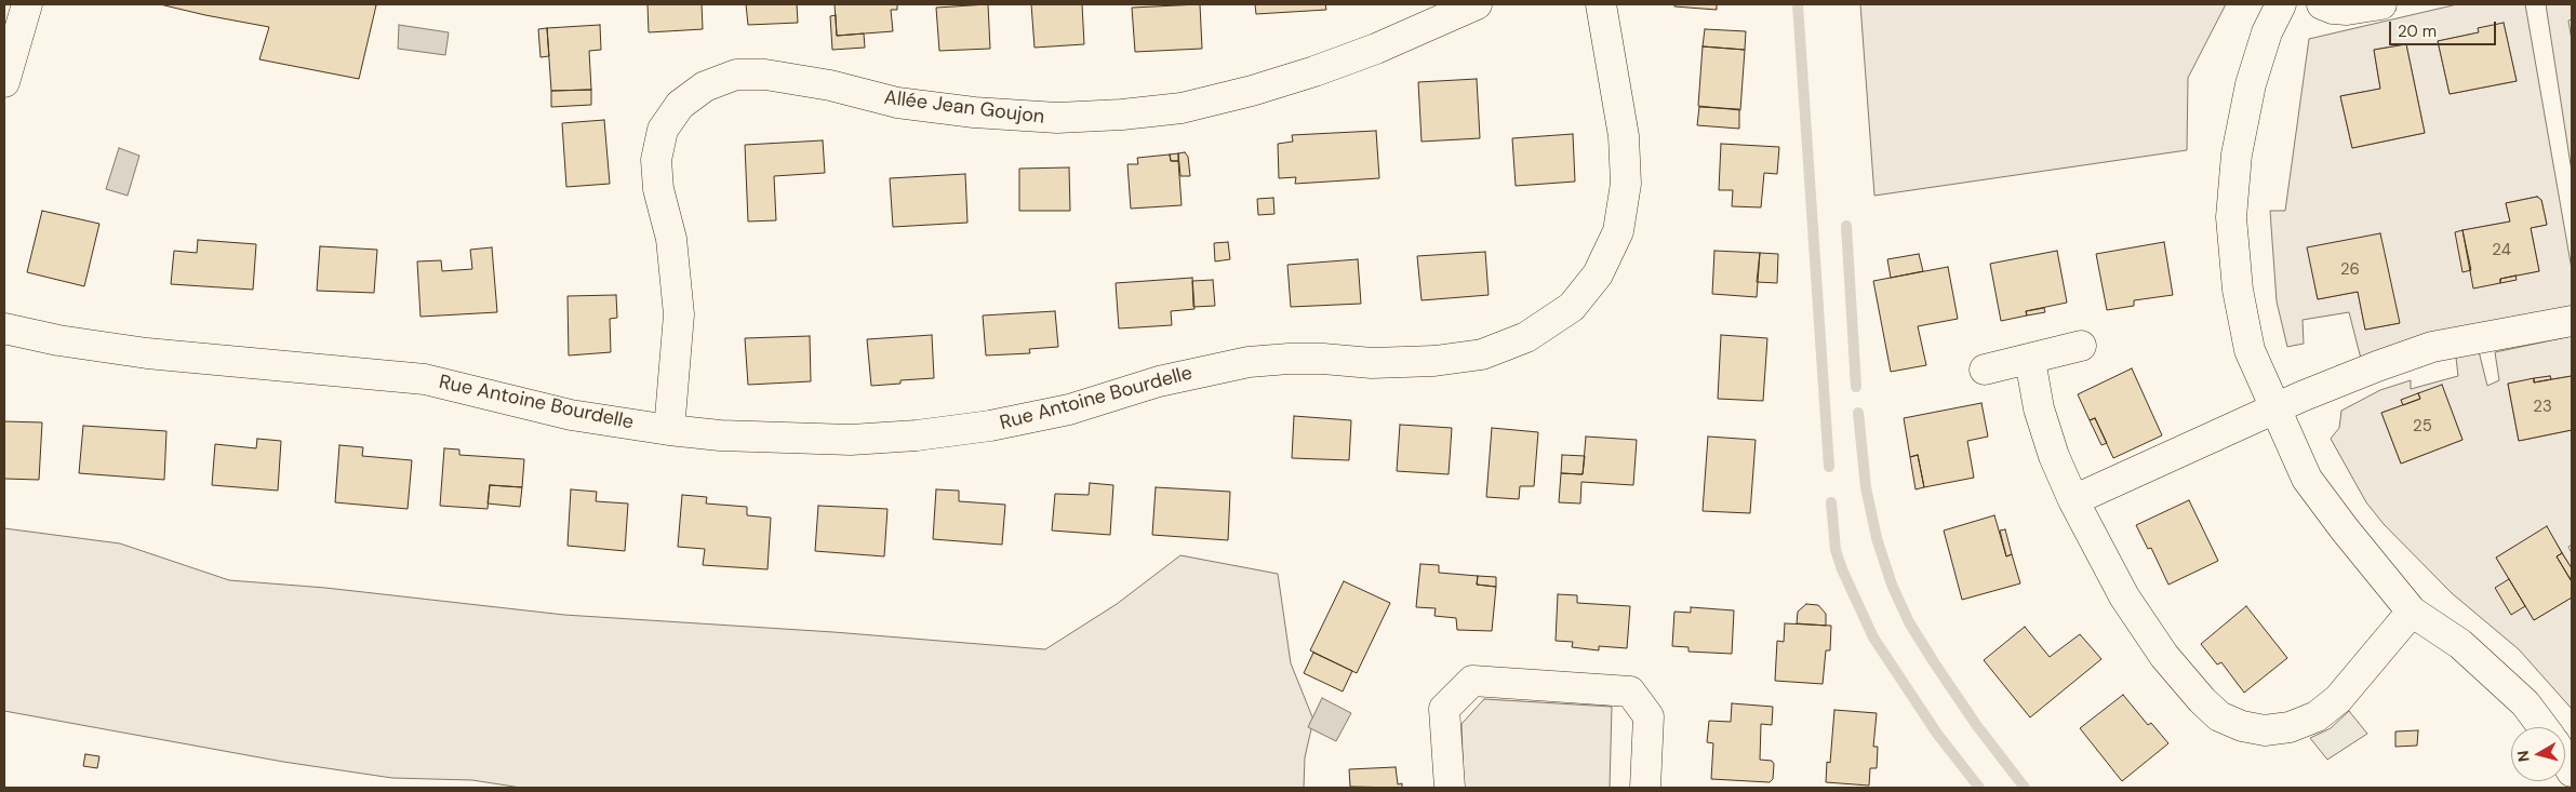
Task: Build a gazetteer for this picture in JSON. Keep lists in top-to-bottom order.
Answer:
{
  "streets": {
    "street": ["Allée Jean Goujon", "Rue Antoine Bourdelle"]
  },
  "crossings": [
    ["Allée Jean Goujon", "Rue Antoine Bourdelle"]
  ],
  "house_numbers": [
    "24",
    "26",
    "23",
    "25"
  ],
  "scale_bar": "20 m",
  "north": "left"
}
